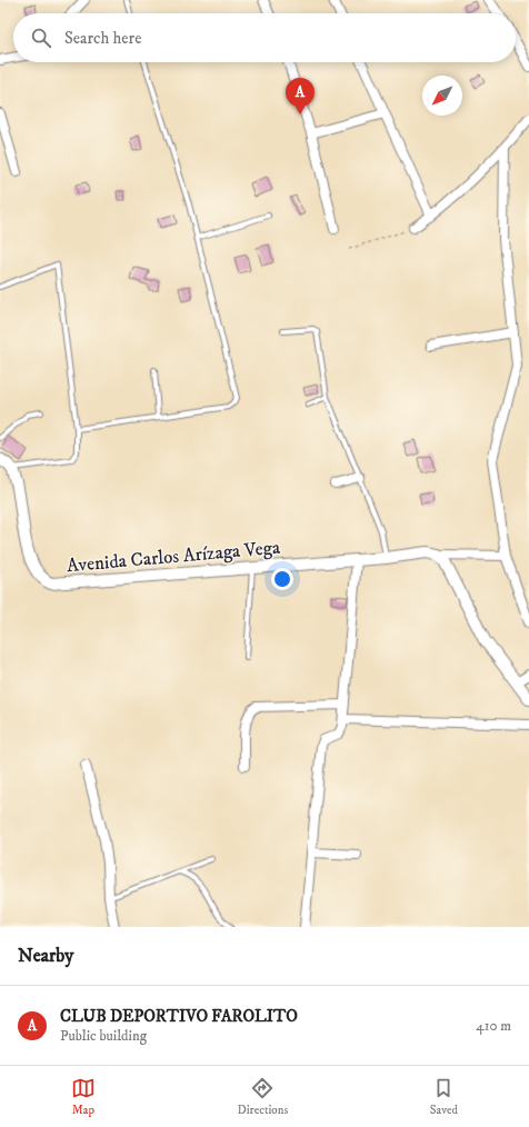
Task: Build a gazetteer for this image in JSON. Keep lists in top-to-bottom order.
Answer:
{
  "streets": {
    "street": ["Avenida Carlos Arízaga Vega"]
  },
  "north": "bottom left",
  "page": {
    "search": "Search here",
    "pins": "A",
    "heading": "Nearby",
    "list": [
      {
        "mark": "A",
        "name": "CLUB DEPORTIVO FAROLITO",
        "note": "Public building",
        "value": "410 m"
      }
    ],
    "nav": ["Map", "Directions", "Saved"]
  }
}
